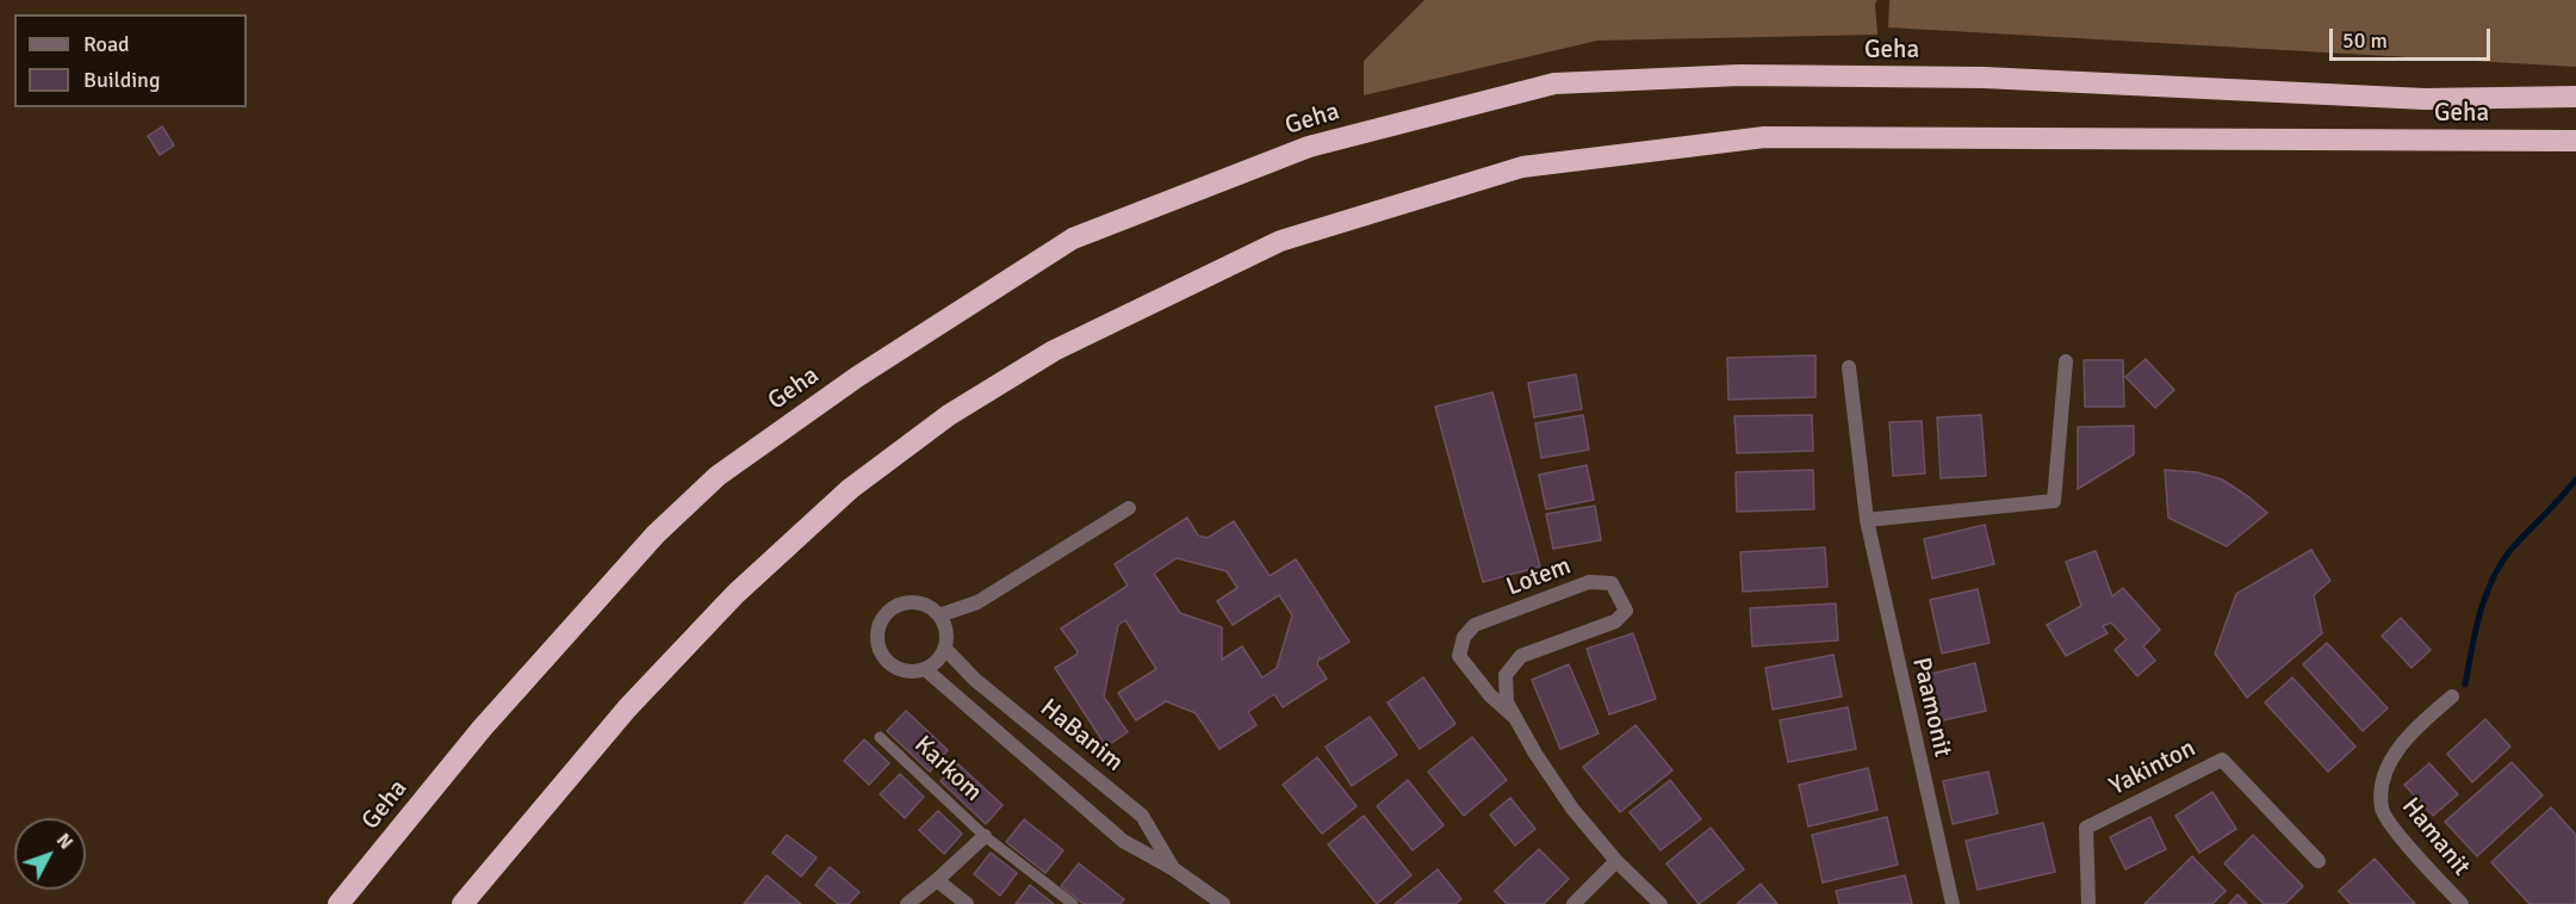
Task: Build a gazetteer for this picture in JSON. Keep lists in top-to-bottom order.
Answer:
{
  "streets": {
    "highway": ["Geha"],
    "street": [
      "Lotem",
      "Paamonit",
      "HaBanim",
      "Yakinton",
      "Karkom",
      "Hamanit"
    ]
  },
  "legend": ["Road", "Building"],
  "scale_bar": "50 m",
  "north": "top right"
}
